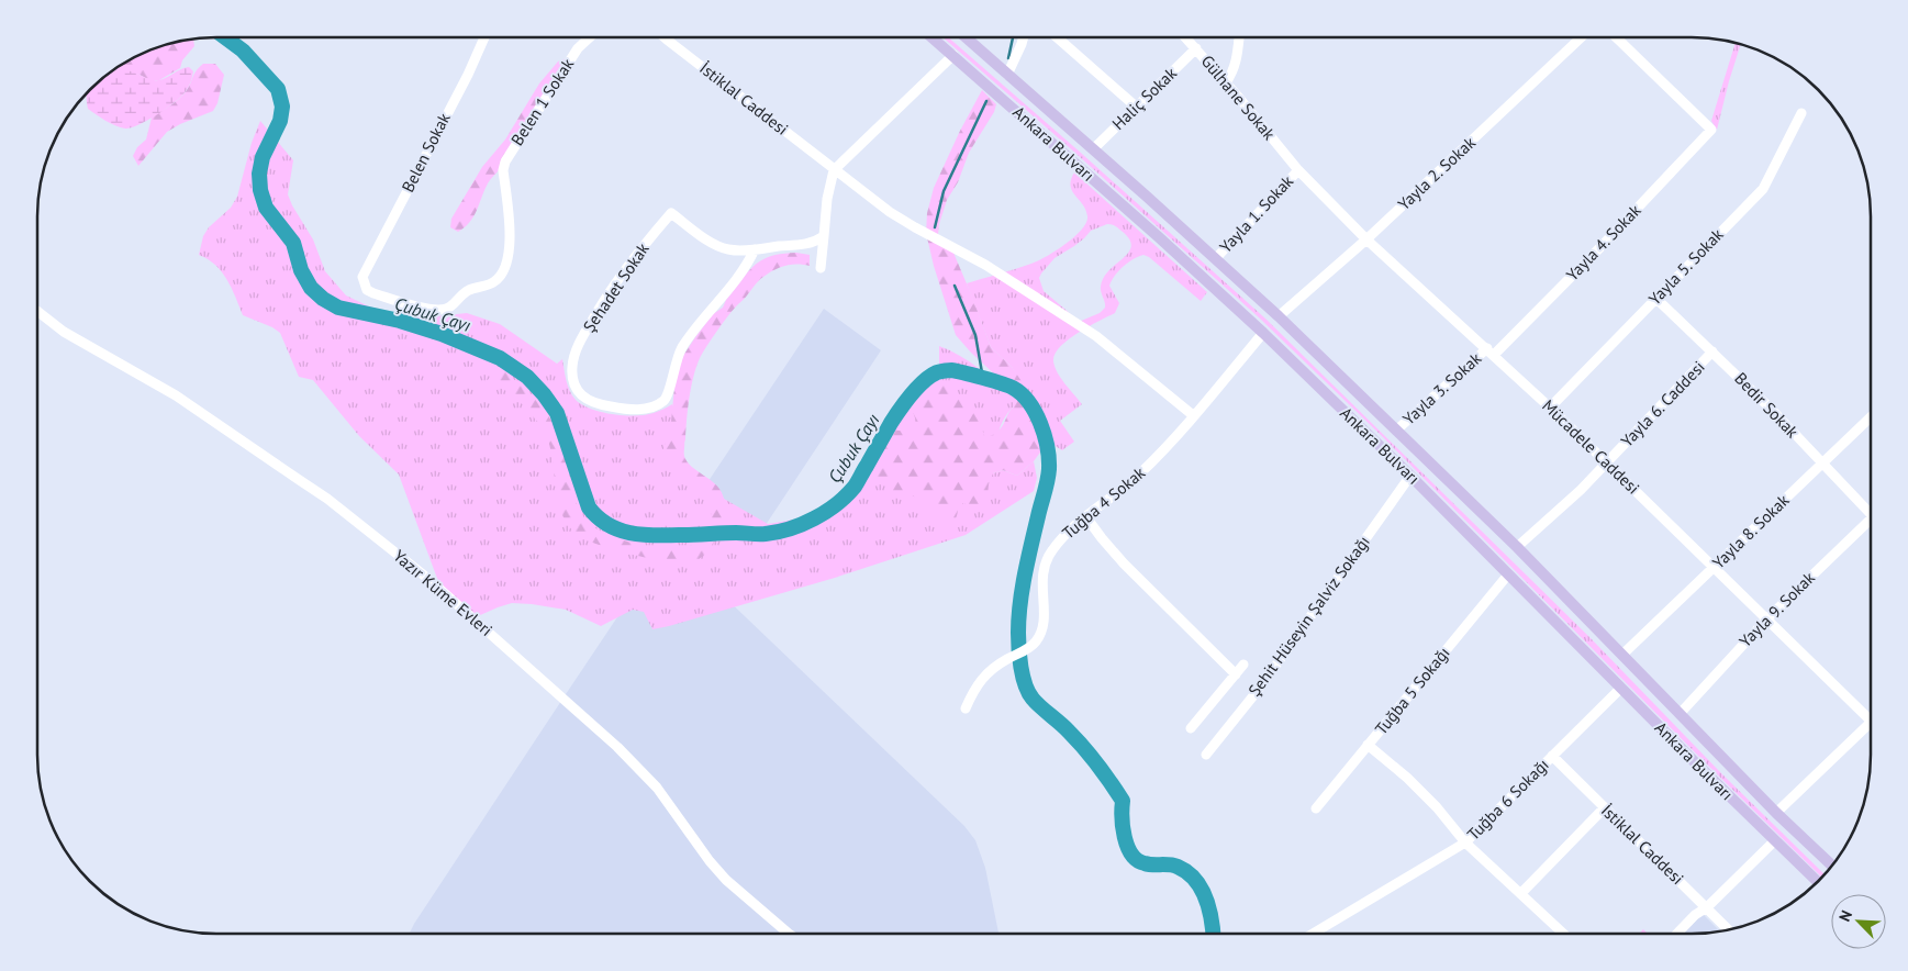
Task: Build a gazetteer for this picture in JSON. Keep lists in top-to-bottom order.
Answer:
{
  "streets": {
    "main road": ["Ankara Bulvarı"],
    "street": [
      "Gülhane Sokak",
      "İstiklal Caddesi",
      "Haliç Sokak",
      "Belen 1 Sokak",
      "Belen Sokak",
      "Yayla 2. Sokak",
      "Yayla 1. Sokak",
      "Yayla 4. Sokak",
      "Yayla 5. Sokak",
      "Şehadet Sokak",
      "Yayla 3. Sokak",
      "Yayla 6. Caddesi",
      "Bedir Sokak",
      "Mücadele Caddesi",
      "Tuğba 4 Sokak",
      "Yayla 8. Sokak",
      "Yazır Küme Evleri",
      "Yayla 9. Sokak",
      "Şehit Hüseyin Şalviz Sokağı",
      "Tuğba 5 Sokağı",
      "Tuğba 6 Sokağı"
    ]
  },
  "crossings": [
    ["Gülhane Sokak", "Haliç Sokak"],
    ["Gülhane Sokak", "Yayla 1. Sokak"],
    ["Gülhane Sokak", "Mücadele Caddesi"],
    ["İstiklal Caddesi", "Tuğba 4 Sokak"],
    ["İstiklal Caddesi", "Tuğba 6 Sokağı"],
    ["Haliç Sokak", "Ankara Bulvarı"],
    ["Belen 1 Sokak", "Belen Sokak"],
    ["Ankara Bulvarı", "Yayla 2. Sokak"],
    ["Ankara Bulvarı", "Yayla 1. Sokak"],
    ["Ankara Bulvarı", "Yayla 3. Sokak"],
    ["Ankara Bulvarı", "Yayla 6. Caddesi"],
    ["Ankara Bulvarı", "Tuğba 4 Sokak"],
    ["Ankara Bulvarı", "Yayla 8. Sokak"],
    ["Ankara Bulvarı", "Yayla 9. Sokak"],
    ["Ankara Bulvarı", "Şehit Hüseyin Şalviz Sokağı"],
    ["Ankara Bulvarı", "Tuğba 5 Sokağı"],
    ["Ankara Bulvarı", "Tuğba 6 Sokağı"],
    ["Yayla 2. Sokak", "Mücadele Caddesi"],
    ["Yayla 1. Sokak", "Mücadele Caddesi"],
    ["Yayla 4. Sokak", "Yayla 3. Sokak"],
    ["Yayla 4. Sokak", "Mücadele Caddesi"],
    ["Yayla 5. Sokak", "Bedir Sokak"],
    ["Yayla 5. Sokak", "Mücadele Caddesi"],
    ["Yayla 3. Sokak", "Mücadele Caddesi"],
    ["Yayla 6. Caddesi", "Bedir Sokak"],
    ["Yayla 6. Caddesi", "Mücadele Caddesi"],
    ["Bedir Sokak", "Yayla 8. Sokak"],
    ["Mücadele Caddesi", "Yayla 8. Sokak"],
    ["Mücadele Caddesi", "Yayla 9. Sokak"]
  ],
  "water": ["Çubuk Çayı"],
  "north": "top left"
}
